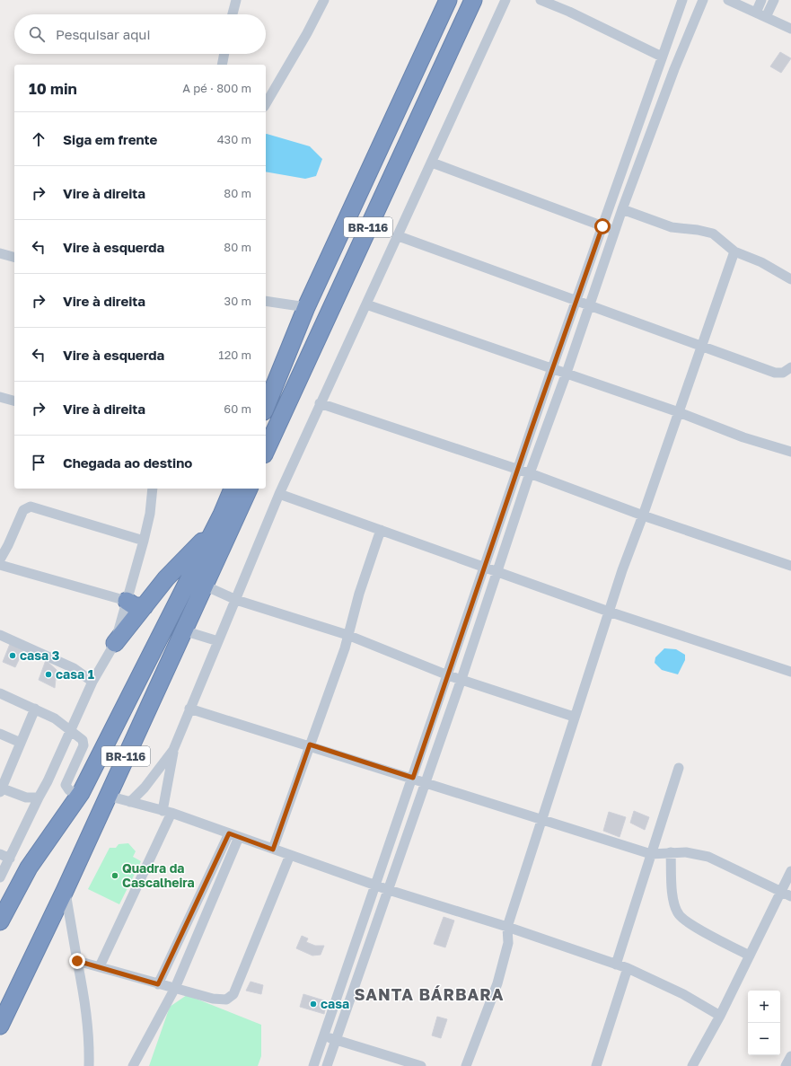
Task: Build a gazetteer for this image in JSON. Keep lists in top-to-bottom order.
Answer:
{
  "streets": {
    "highway": ["BR-116"]
  },
  "districts": ["SANTA BÁRBARA"],
  "places": [
    "casa 3",
    "casa 1",
    "Quadra da Cascalheira",
    "casa"
  ],
  "page": {
    "search": "Pesquisar aqui",
    "heading": ["10 min", "A pé · 800 m"],
    "list": [
      ["Siga em frente", "430 m"],
      ["Vire à direita", "80 m"],
      ["Vire à esquerda", "80 m"],
      ["Vire à direita", "30 m"],
      ["Vire à esquerda", "120 m"],
      ["Vire à direita", "60 m"],
      "Chegada ao destino"
    ],
    "map_buttons": ["+", "−"]
  }
}
